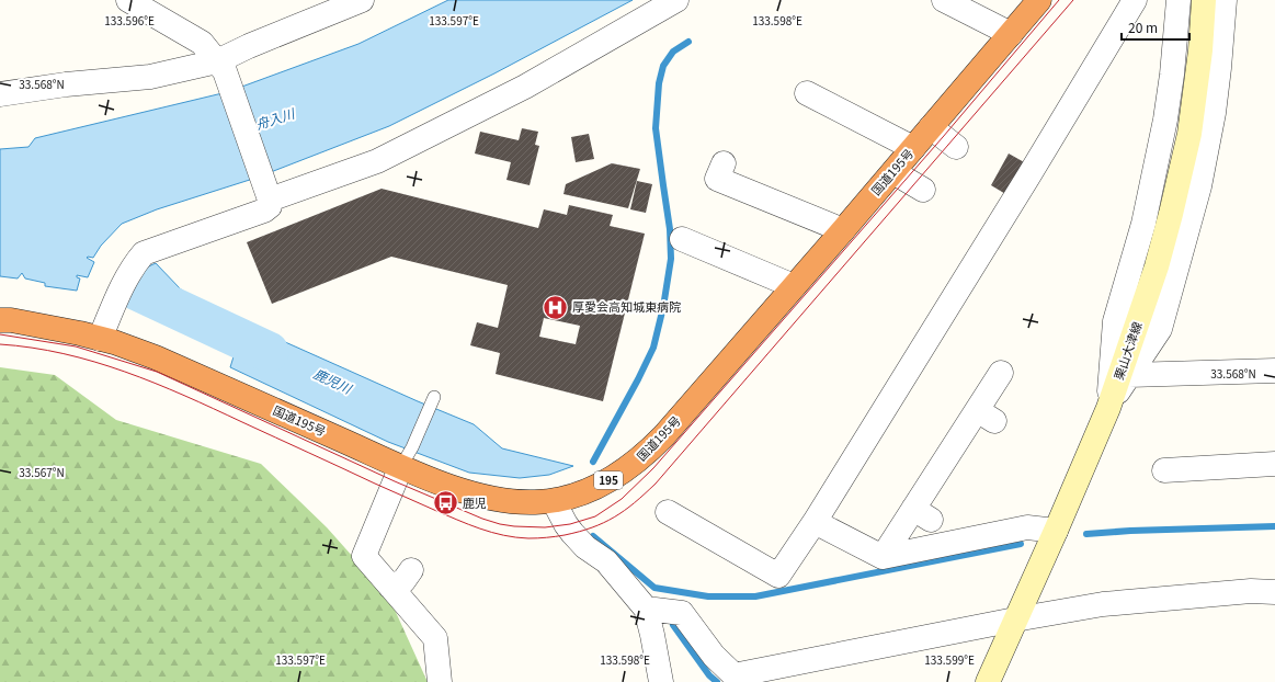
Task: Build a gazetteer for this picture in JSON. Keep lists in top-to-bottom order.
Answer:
{
  "streets": {
    "highway": ["国道195号", "195"],
    "main road": ["栗山大津線"]
  },
  "water": ["舟入川", "鹿児川"],
  "places": {
    "hospital": ["厚愛会高知城東病院"],
    "bus stop": ["鹿児"]
  },
  "scale_bar": "20 m",
  "coordinates": [
    "133.597°E",
    "133.598°E",
    "133.596°E",
    "33.568°N",
    "33.567°N",
    "133.599°E"
  ]
}
